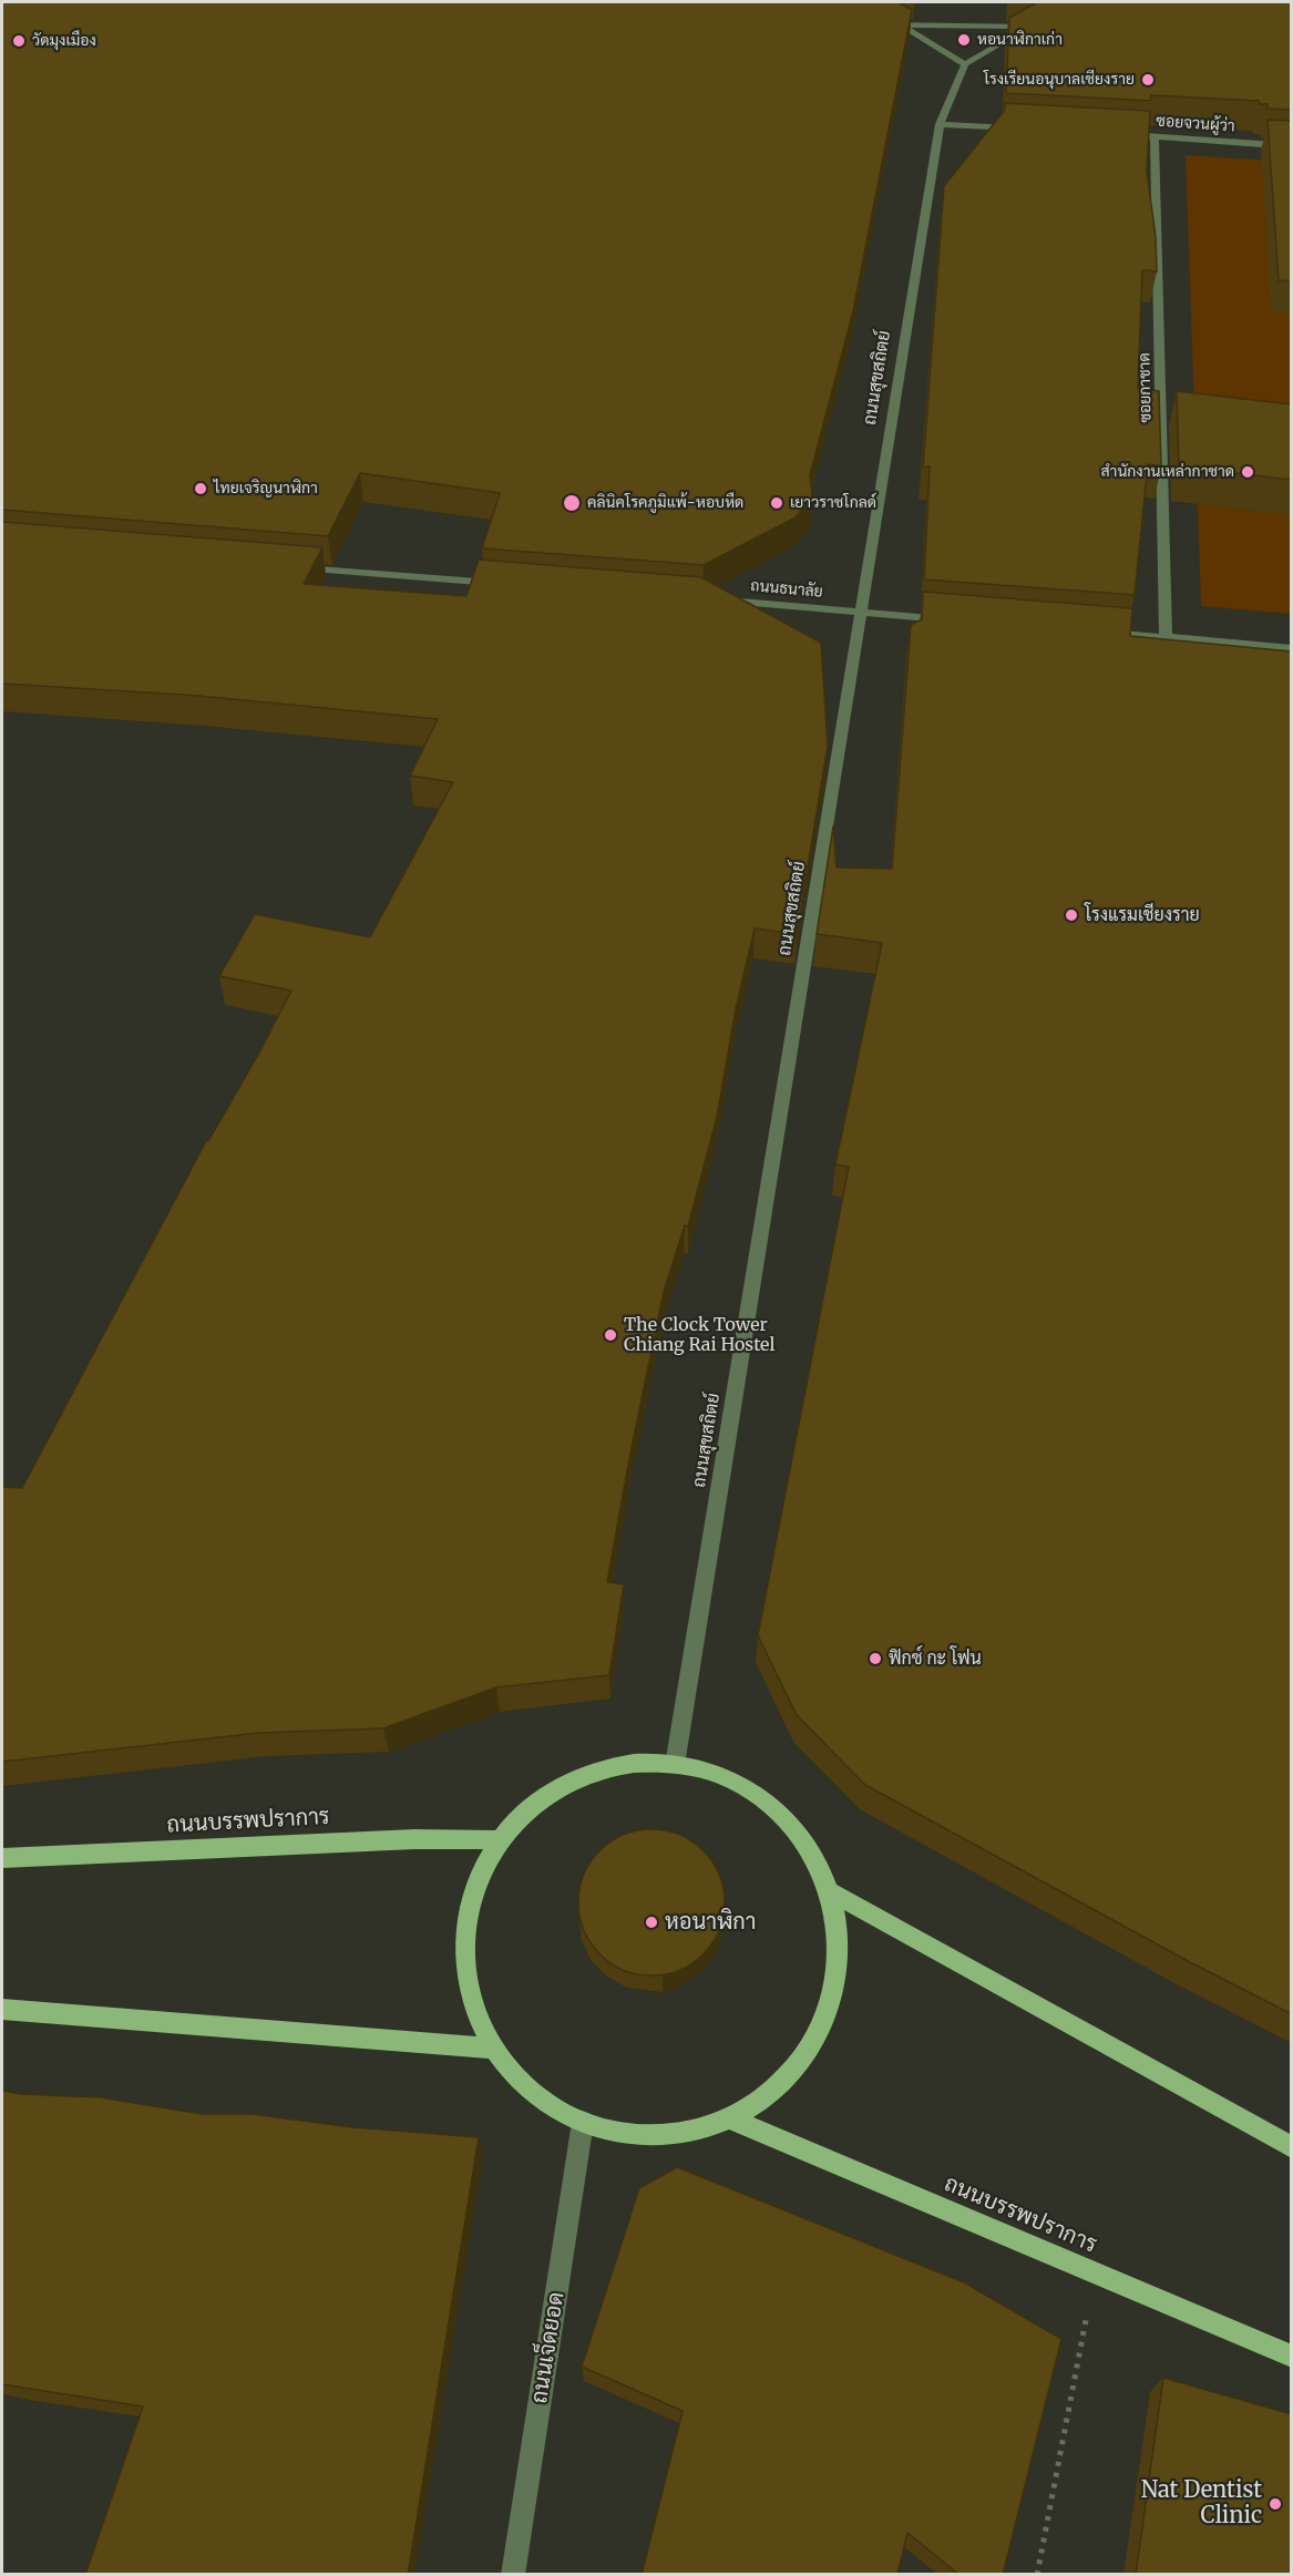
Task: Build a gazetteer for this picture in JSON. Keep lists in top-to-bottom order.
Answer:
{
  "streets": {
    "main road": ["ถนนบรรพปราการ"],
    "street": [
      "ซอยจวนผู้ว่า",
      "ถนนสุขสถิตย์",
      "ซอยกาชาด",
      "ถนนธนาลัย",
      "ถนนเจ็ดยอด"
    ]
  },
  "crossings": [
    ["ซอยจวนผู้ว่า", "ซอยกาชาด"],
    ["ถนนสุขสถิตย์", "ถนนธนาลัย"]
  ],
  "places": [
    "หอนาฬิกาเก่า",
    "วัดมุงเมือง",
    "โรงเรียนอนุบาลเชียงราย",
    "สำนักงานเหล่ากาชาด",
    "ไทยเจริญนาฬิกา",
    "คลินิคโรคภูมิแพ้-หอบหืด",
    "เยาวราชโกลด์",
    "โรงแรมเชียงราย",
    "The Clock Tower Chiang Rai Hostel",
    "ฟิกซ์ กะ โฟน",
    "หอนาฬิกา",
    "Nat Dentist Clinic"
  ]
}
